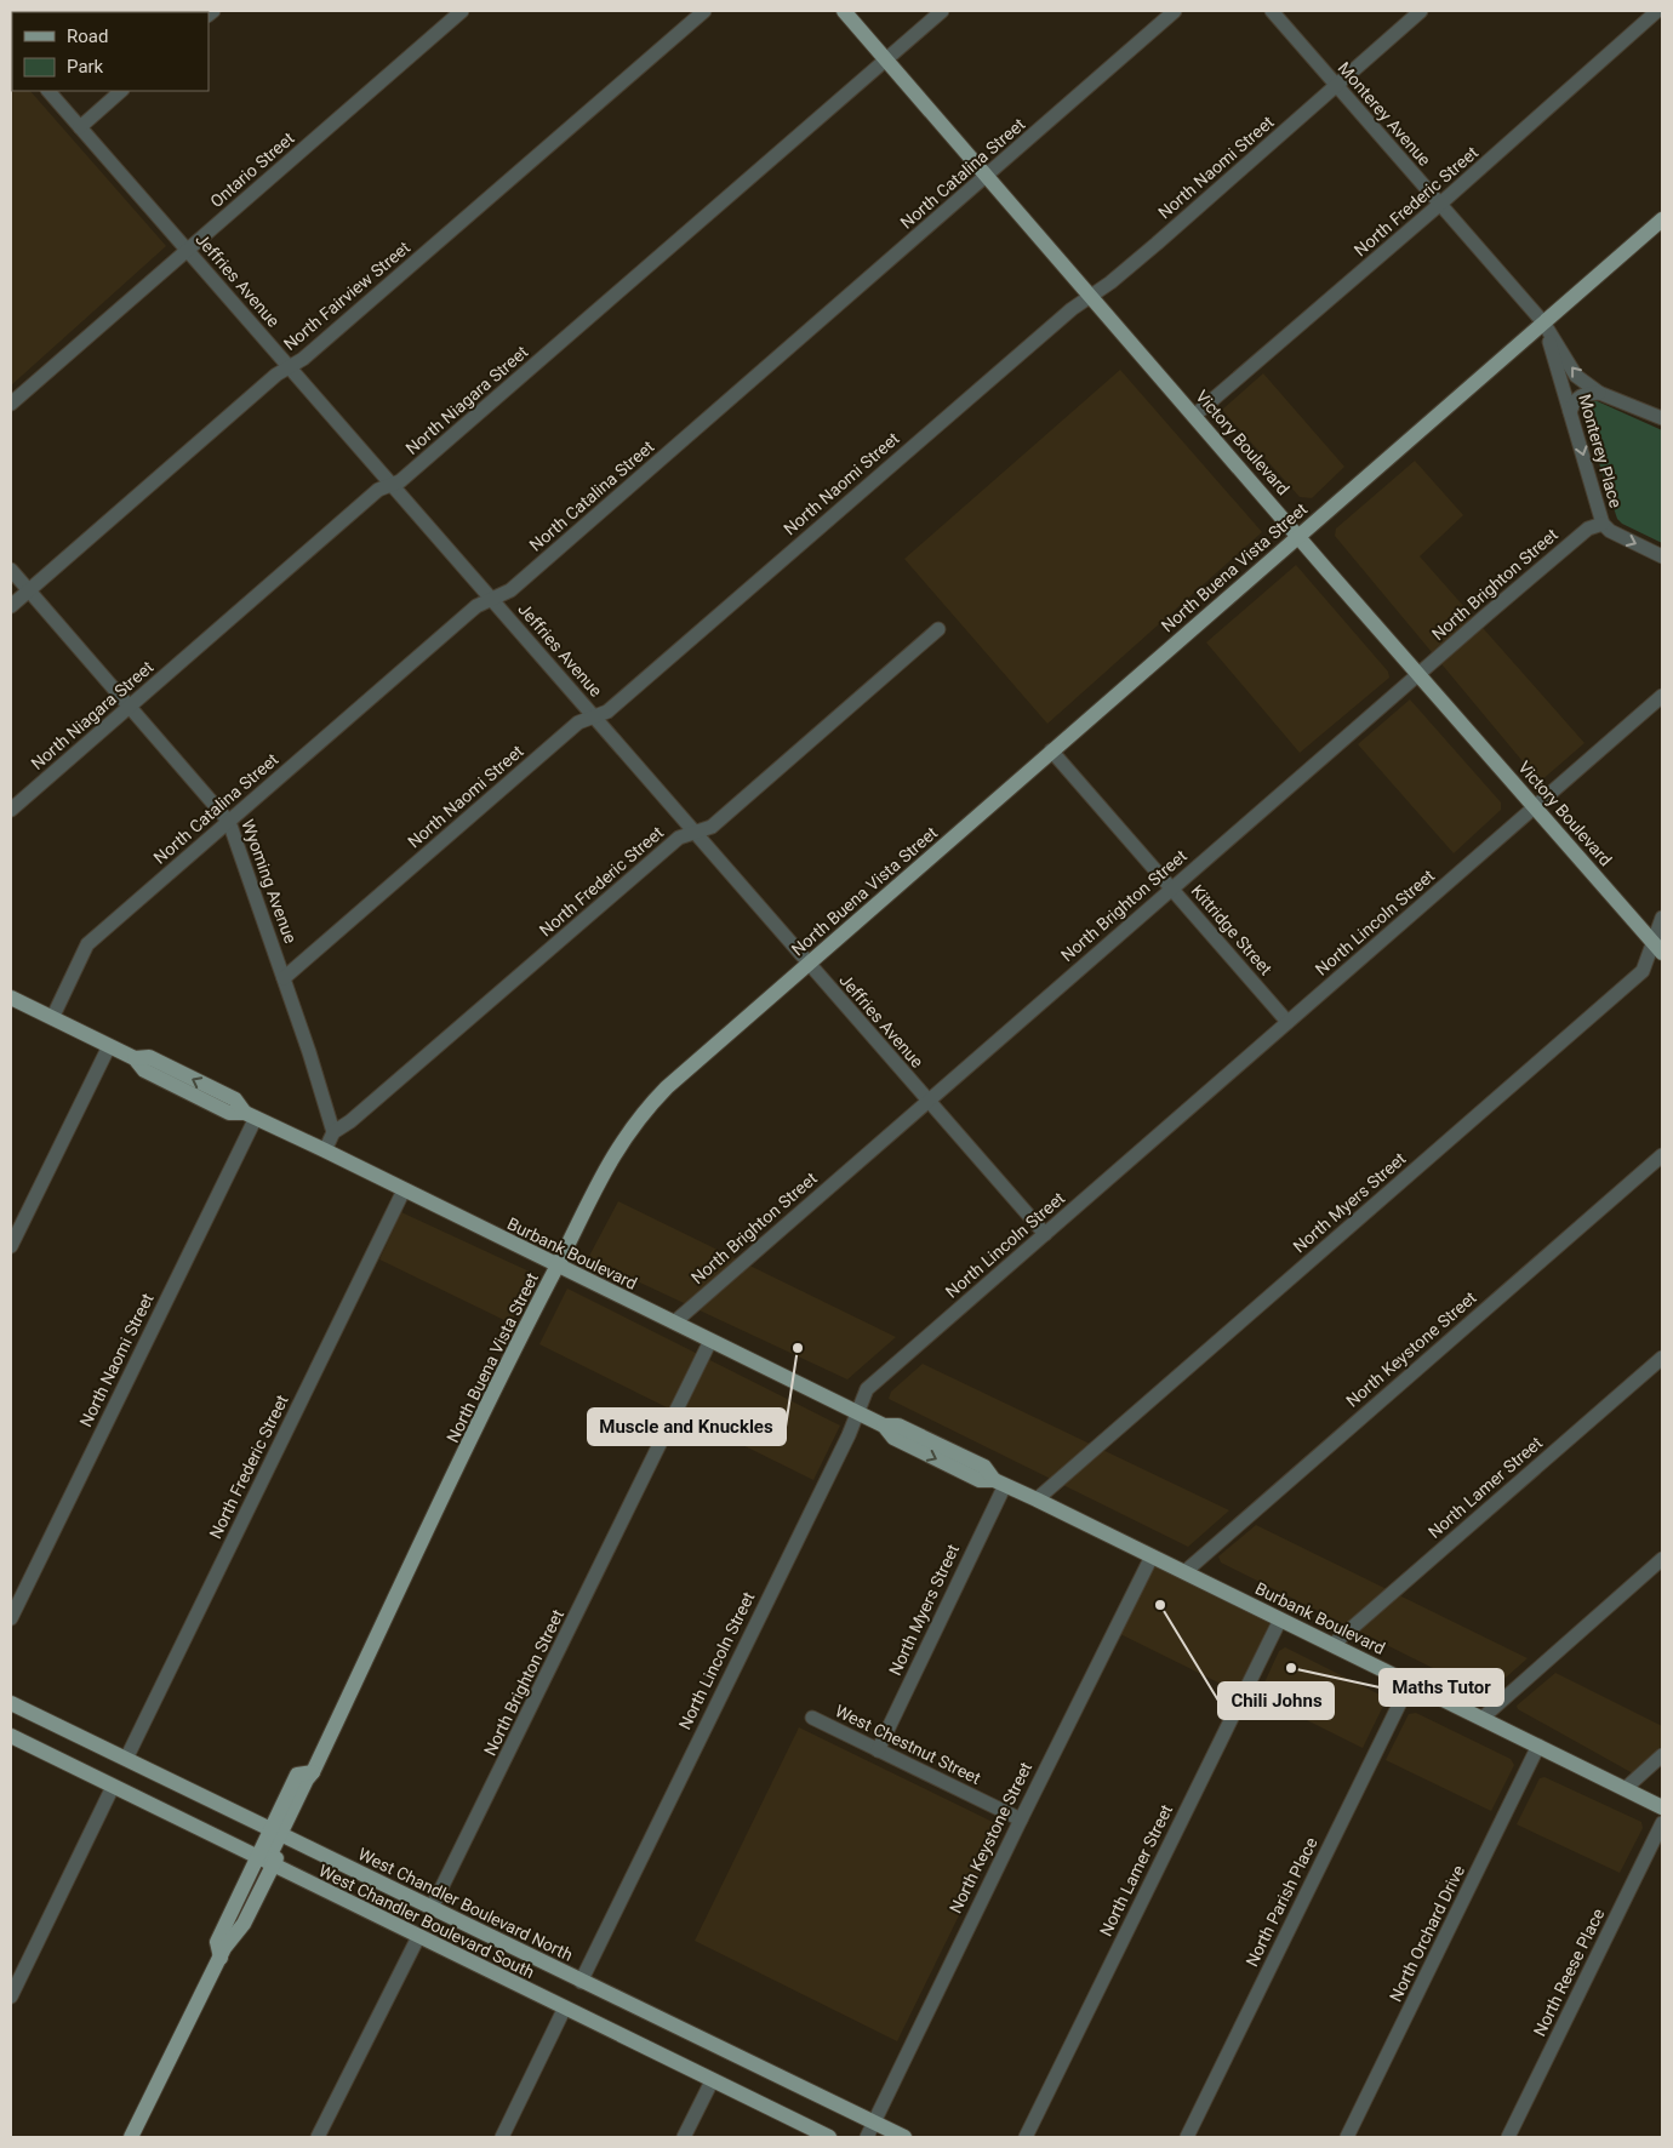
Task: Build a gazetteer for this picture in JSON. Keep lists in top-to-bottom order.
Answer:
{
  "streets": {
    "main road": [
      "Victory Boulevard",
      "North Buena Vista Street",
      "Burbank Boulevard",
      "West Chandler Boulevard North",
      "West Chandler Boulevard South"
    ],
    "street": [
      "Monterey Avenue",
      "North Naomi Street",
      "Ontario Street",
      "North Catalina Street",
      "North Frederic Street",
      "Jeffries Avenue",
      "North Fairview Street",
      "North Niagara Street",
      "Monterey Place",
      "North Brighton Street",
      "Wyoming Avenue",
      "North Lincoln Street",
      "Kittridge Street",
      "North Myers Street",
      "North Keystone Street",
      "North Lamer Street",
      "West Chestnut Street",
      "North Parish Place",
      "North Orchard Drive",
      "North Reese Place"
    ]
  },
  "crossings": [
    ["Monterey Avenue", "North Naomi Street"],
    ["Monterey Avenue", "North Frederic Street"],
    ["Monterey Avenue", "Monterey Place"],
    ["Monterey Avenue", "North Buena Vista Street"],
    ["North Naomi Street", "Jeffries Avenue"],
    ["North Naomi Street", "Victory Boulevard"],
    ["North Naomi Street", "Wyoming Avenue"],
    ["North Naomi Street", "Burbank Boulevard"],
    ["Ontario Street", "Jeffries Avenue"],
    ["North Catalina Street", "Jeffries Avenue"],
    ["North Catalina Street", "Victory Boulevard"],
    ["North Catalina Street", "Wyoming Avenue"],
    ["North Catalina Street", "Burbank Boulevard"],
    ["North Frederic Street", "Jeffries Avenue"],
    ["North Frederic Street", "Victory Boulevard"],
    ["North Frederic Street", "Wyoming Avenue"],
    ["North Frederic Street", "Burbank Boulevard"],
    ["North Frederic Street", "West Chandler Boulevard North"],
    ["Jeffries Avenue", "North Fairview Street"],
    ["Jeffries Avenue", "North Niagara Street"],
    ["Jeffries Avenue", "North Buena Vista Street"],
    ["Jeffries Avenue", "North Brighton Street"],
    ["Jeffries Avenue", "North Lincoln Street"],
    ["North Fairview Street", "Wyoming Avenue"],
    ["North Niagara Street", "Victory Boulevard"],
    ["North Niagara Street", "Wyoming Avenue"],
    ["Victory Boulevard", "North Buena Vista Street"],
    ["Victory Boulevard", "North Brighton Street"],
    ["Victory Boulevard", "North Lincoln Street"],
    ["Victory Boulevard", "North Myers Street"],
    ["Monterey Place", "North Buena Vista Street"],
    ["Monterey Place", "North Brighton Street"],
    ["North Buena Vista Street", "Kittridge Street"],
    ["North Buena Vista Street", "Burbank Boulevard"],
    ["North Buena Vista Street", "West Chandler Boulevard North"],
    ["North Buena Vista Street", "West Chandler Boulevard South"],
    ["North Brighton Street", "Kittridge Street"],
    ["North Brighton Street", "Burbank Boulevard"],
    ["North Brighton Street", "West Chandler Boulevard North"],
    ["North Lincoln Street", "Kittridge Street"],
    ["North Lincoln Street", "Burbank Boulevard"],
    ["North Lincoln Street", "West Chandler Boulevard North"],
    ["North Myers Street", "Burbank Boulevard"],
    ["North Myers Street", "West Chestnut Street"],
    ["Burbank Boulevard", "North Keystone Street"],
    ["Burbank Boulevard", "North Lamer Street"],
    ["Burbank Boulevard", "North Parish Place"],
    ["Burbank Boulevard", "North Orchard Drive"],
    ["North Keystone Street", "West Chestnut Street"],
    ["North Keystone Street", "West Chandler Boulevard North"]
  ],
  "one_way": ["Monterey Place"],
  "places": ["Muscle and Knuckles", "Chili Johns", "Maths Tutor"],
  "legend": ["Road", "Park"]
}
